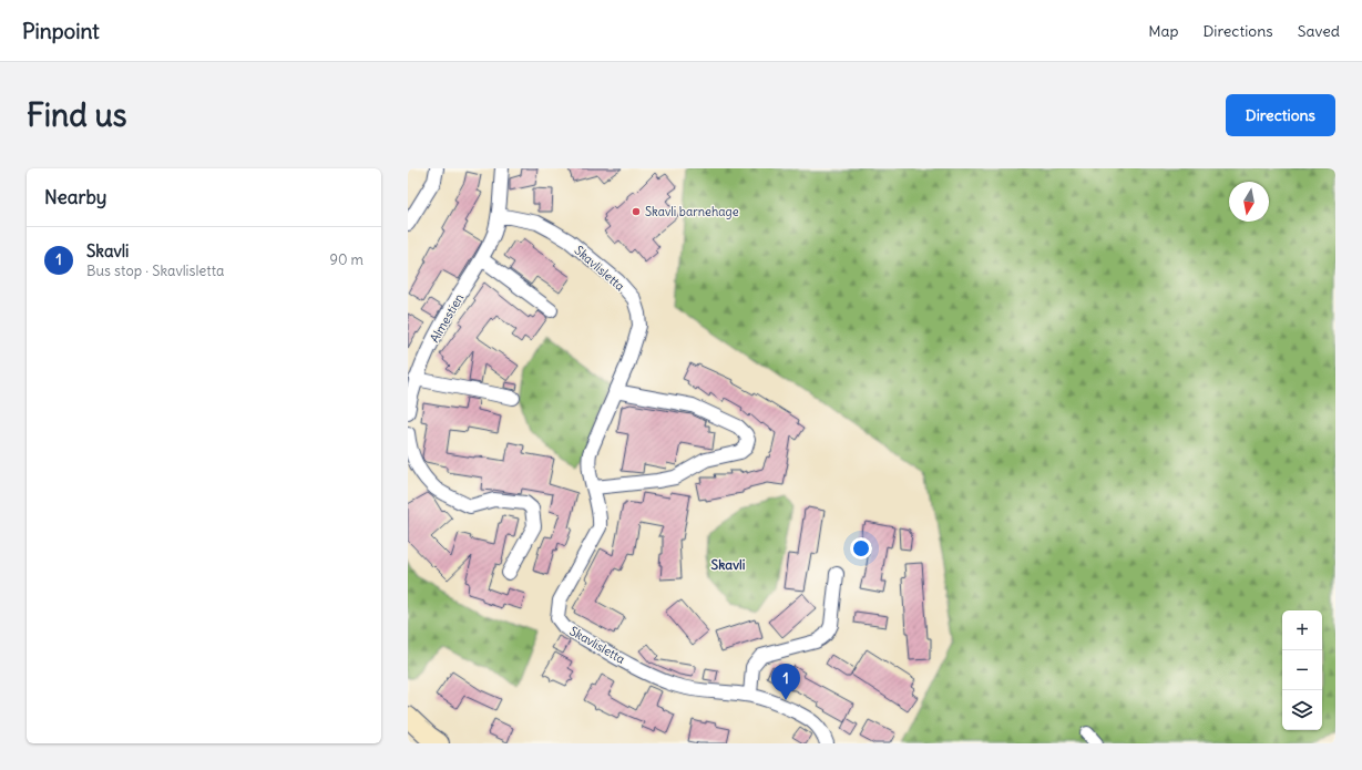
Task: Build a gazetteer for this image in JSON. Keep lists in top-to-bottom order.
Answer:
{
  "streets": {
    "street": ["Skavlisletta", "Almestien"]
  },
  "crossings": [
    ["Skavlisletta", "Almestien"]
  ],
  "districts": ["Skavli"],
  "places": ["Skavli barnehage"],
  "north": "bottom",
  "page": {
    "header": "Pinpoint",
    "nav": ["Map", "Directions", "Saved"],
    "buttons": "Directions",
    "title": "Find us",
    "heading": "Nearby",
    "list": [
      {
        "mark": "1",
        "name": "Skavli",
        "note": "Bus stop · Skavlisletta",
        "value": "90 m"
      }
    ],
    "map_buttons": ["+", "−"],
    "pins": "1"
  }
}
